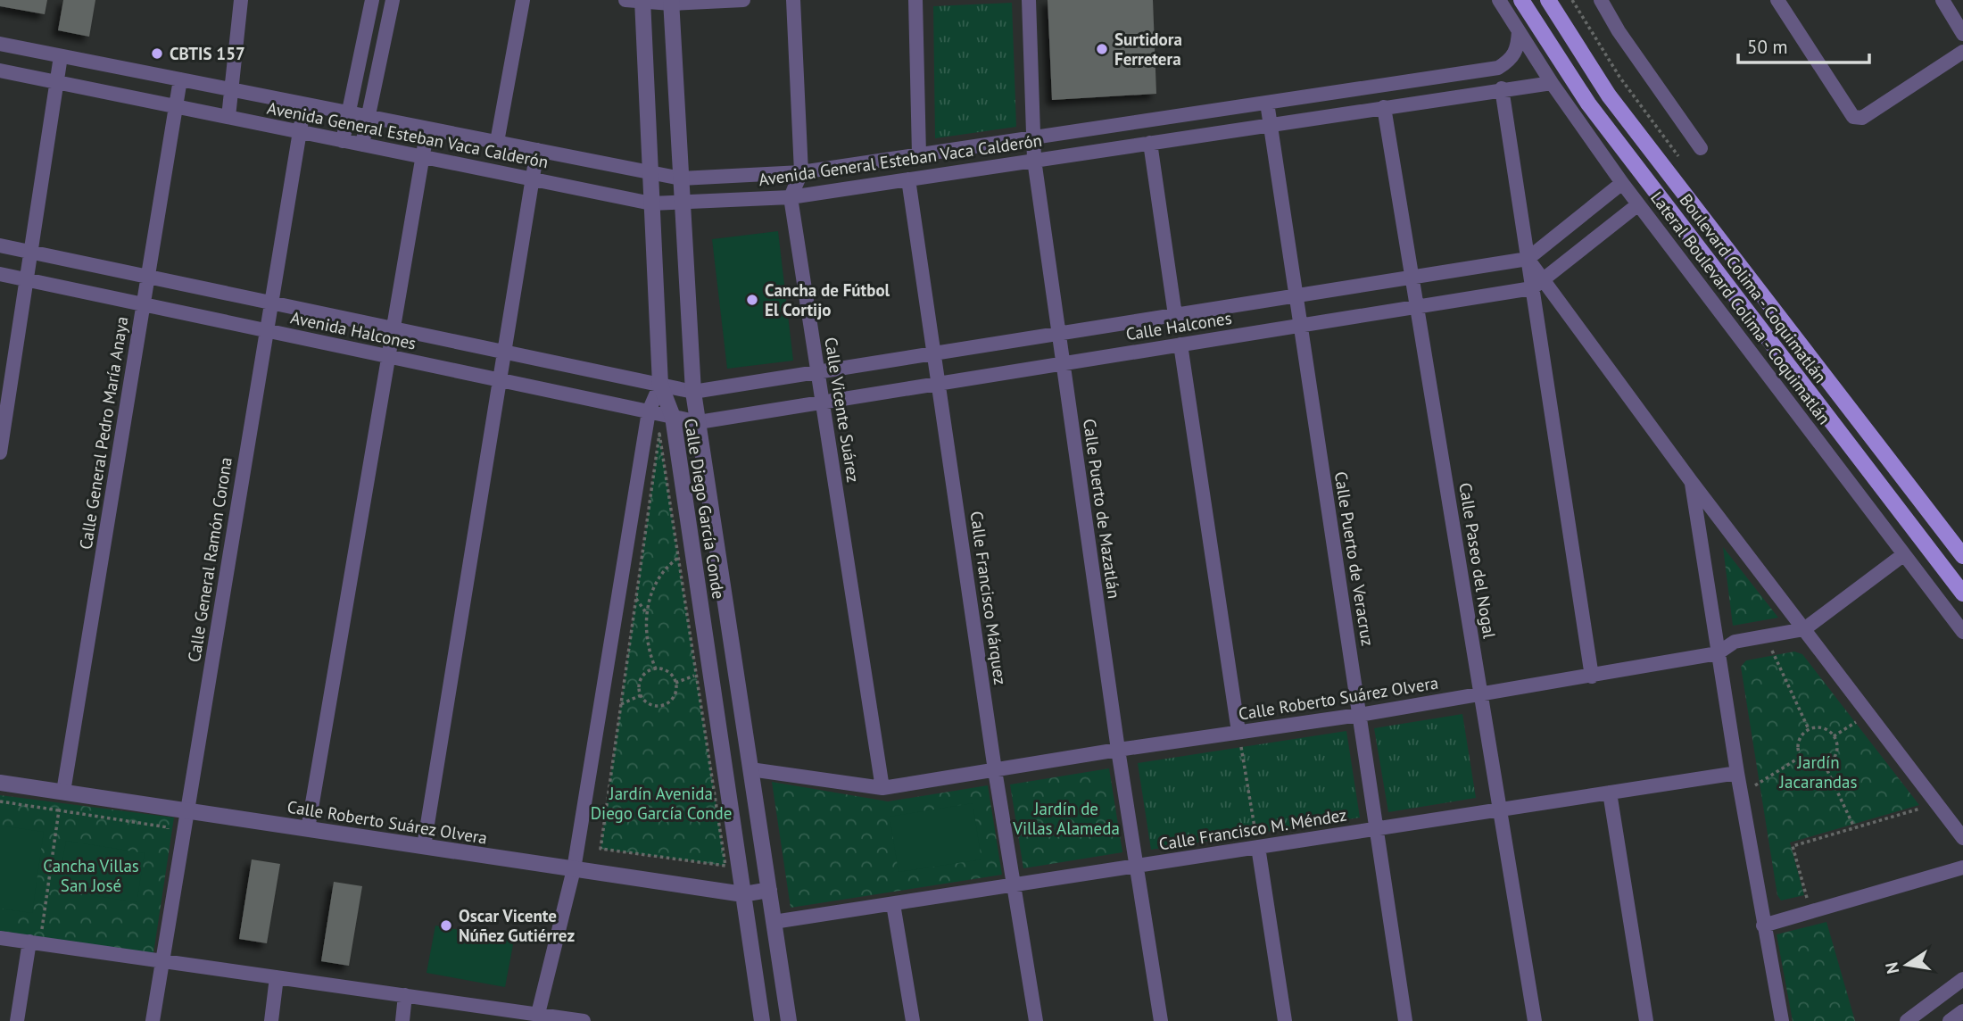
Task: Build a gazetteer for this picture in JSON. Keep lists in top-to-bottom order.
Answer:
{
  "streets": {
    "main road": ["Boulevard Colima - Coquimatlán"],
    "street": [
      "Avenida General Esteban Vaca Calderón",
      "Lateral Boulevard Colima - Coquimatlán",
      "Calle Halcones",
      "Avenida Halcones",
      "Calle Vicente Suárez",
      "Calle General Pedro María Anaya",
      "Calle Diego García Conde",
      "Calle Puerto de Mazatlán",
      "Calle Puerto de Veracruz",
      "Calle General Ramón Corona",
      "Calle Paseo del Nogal",
      "Calle Francisco Márquez",
      "Calle Roberto Suárez Olvera",
      "Calle Francisco M. Méndez"
    ]
  },
  "crossings": [
    ["Avenida General Esteban Vaca Calderón", "Lateral Boulevard Colima - Coquimatlán"],
    ["Avenida General Esteban Vaca Calderón", "Calle Vicente Suárez"],
    ["Avenida General Esteban Vaca Calderón", "Calle General Pedro María Anaya"],
    ["Avenida General Esteban Vaca Calderón", "Calle Diego García Conde"],
    ["Avenida General Esteban Vaca Calderón", "Calle Puerto de Mazatlán"],
    ["Avenida General Esteban Vaca Calderón", "Calle Puerto de Veracruz"],
    ["Avenida General Esteban Vaca Calderón", "Calle General Ramón Corona"],
    ["Avenida General Esteban Vaca Calderón", "Calle Paseo del Nogal"],
    ["Avenida General Esteban Vaca Calderón", "Calle Francisco Márquez"],
    ["Lateral Boulevard Colima - Coquimatlán", "Calle Halcones"],
    ["Lateral Boulevard Colima - Coquimatlán", "Calle Roberto Suárez Olvera"],
    ["Calle Halcones", "Avenida Halcones"],
    ["Calle Halcones", "Calle Vicente Suárez"],
    ["Calle Halcones", "Calle Diego García Conde"],
    ["Calle Halcones", "Calle Puerto de Mazatlán"],
    ["Calle Halcones", "Calle Puerto de Veracruz"],
    ["Calle Halcones", "Calle Paseo del Nogal"],
    ["Calle Halcones", "Calle Francisco Márquez"],
    ["Avenida Halcones", "Calle General Pedro María Anaya"],
    ["Avenida Halcones", "Calle Diego García Conde"],
    ["Avenida Halcones", "Calle General Ramón Corona"],
    ["Calle Vicente Suárez", "Calle Roberto Suárez Olvera"],
    ["Calle General Pedro María Anaya", "Calle Roberto Suárez Olvera"],
    ["Calle Diego García Conde", "Calle Roberto Suárez Olvera"],
    ["Calle Diego García Conde", "Calle Francisco M. Méndez"],
    ["Calle Puerto de Mazatlán", "Calle Roberto Suárez Olvera"],
    ["Calle Puerto de Mazatlán", "Calle Francisco M. Méndez"],
    ["Calle Puerto de Veracruz", "Calle Roberto Suárez Olvera"],
    ["Calle Puerto de Veracruz", "Calle Francisco M. Méndez"],
    ["Calle General Ramón Corona", "Calle Roberto Suárez Olvera"],
    ["Calle Paseo del Nogal", "Calle Roberto Suárez Olvera"],
    ["Calle Paseo del Nogal", "Calle Francisco M. Méndez"],
    ["Calle Francisco Márquez", "Calle Roberto Suárez Olvera"],
    ["Calle Francisco Márquez", "Calle Francisco M. Méndez"]
  ],
  "parks": [
    "Jardín Jacarandas",
    "Jardín Avenida Diego García Conde",
    "Jardín de Villas Alameda",
    "Cancha Villas San José"
  ],
  "places": [
    "Surtidora Ferretera",
    "CBTIS 157",
    "Cancha de Fútbol El Cortijo",
    "Oscar Vicente Núñez Gutiérrez"
  ],
  "scale_bar": "50 m",
  "north": "left"
}
